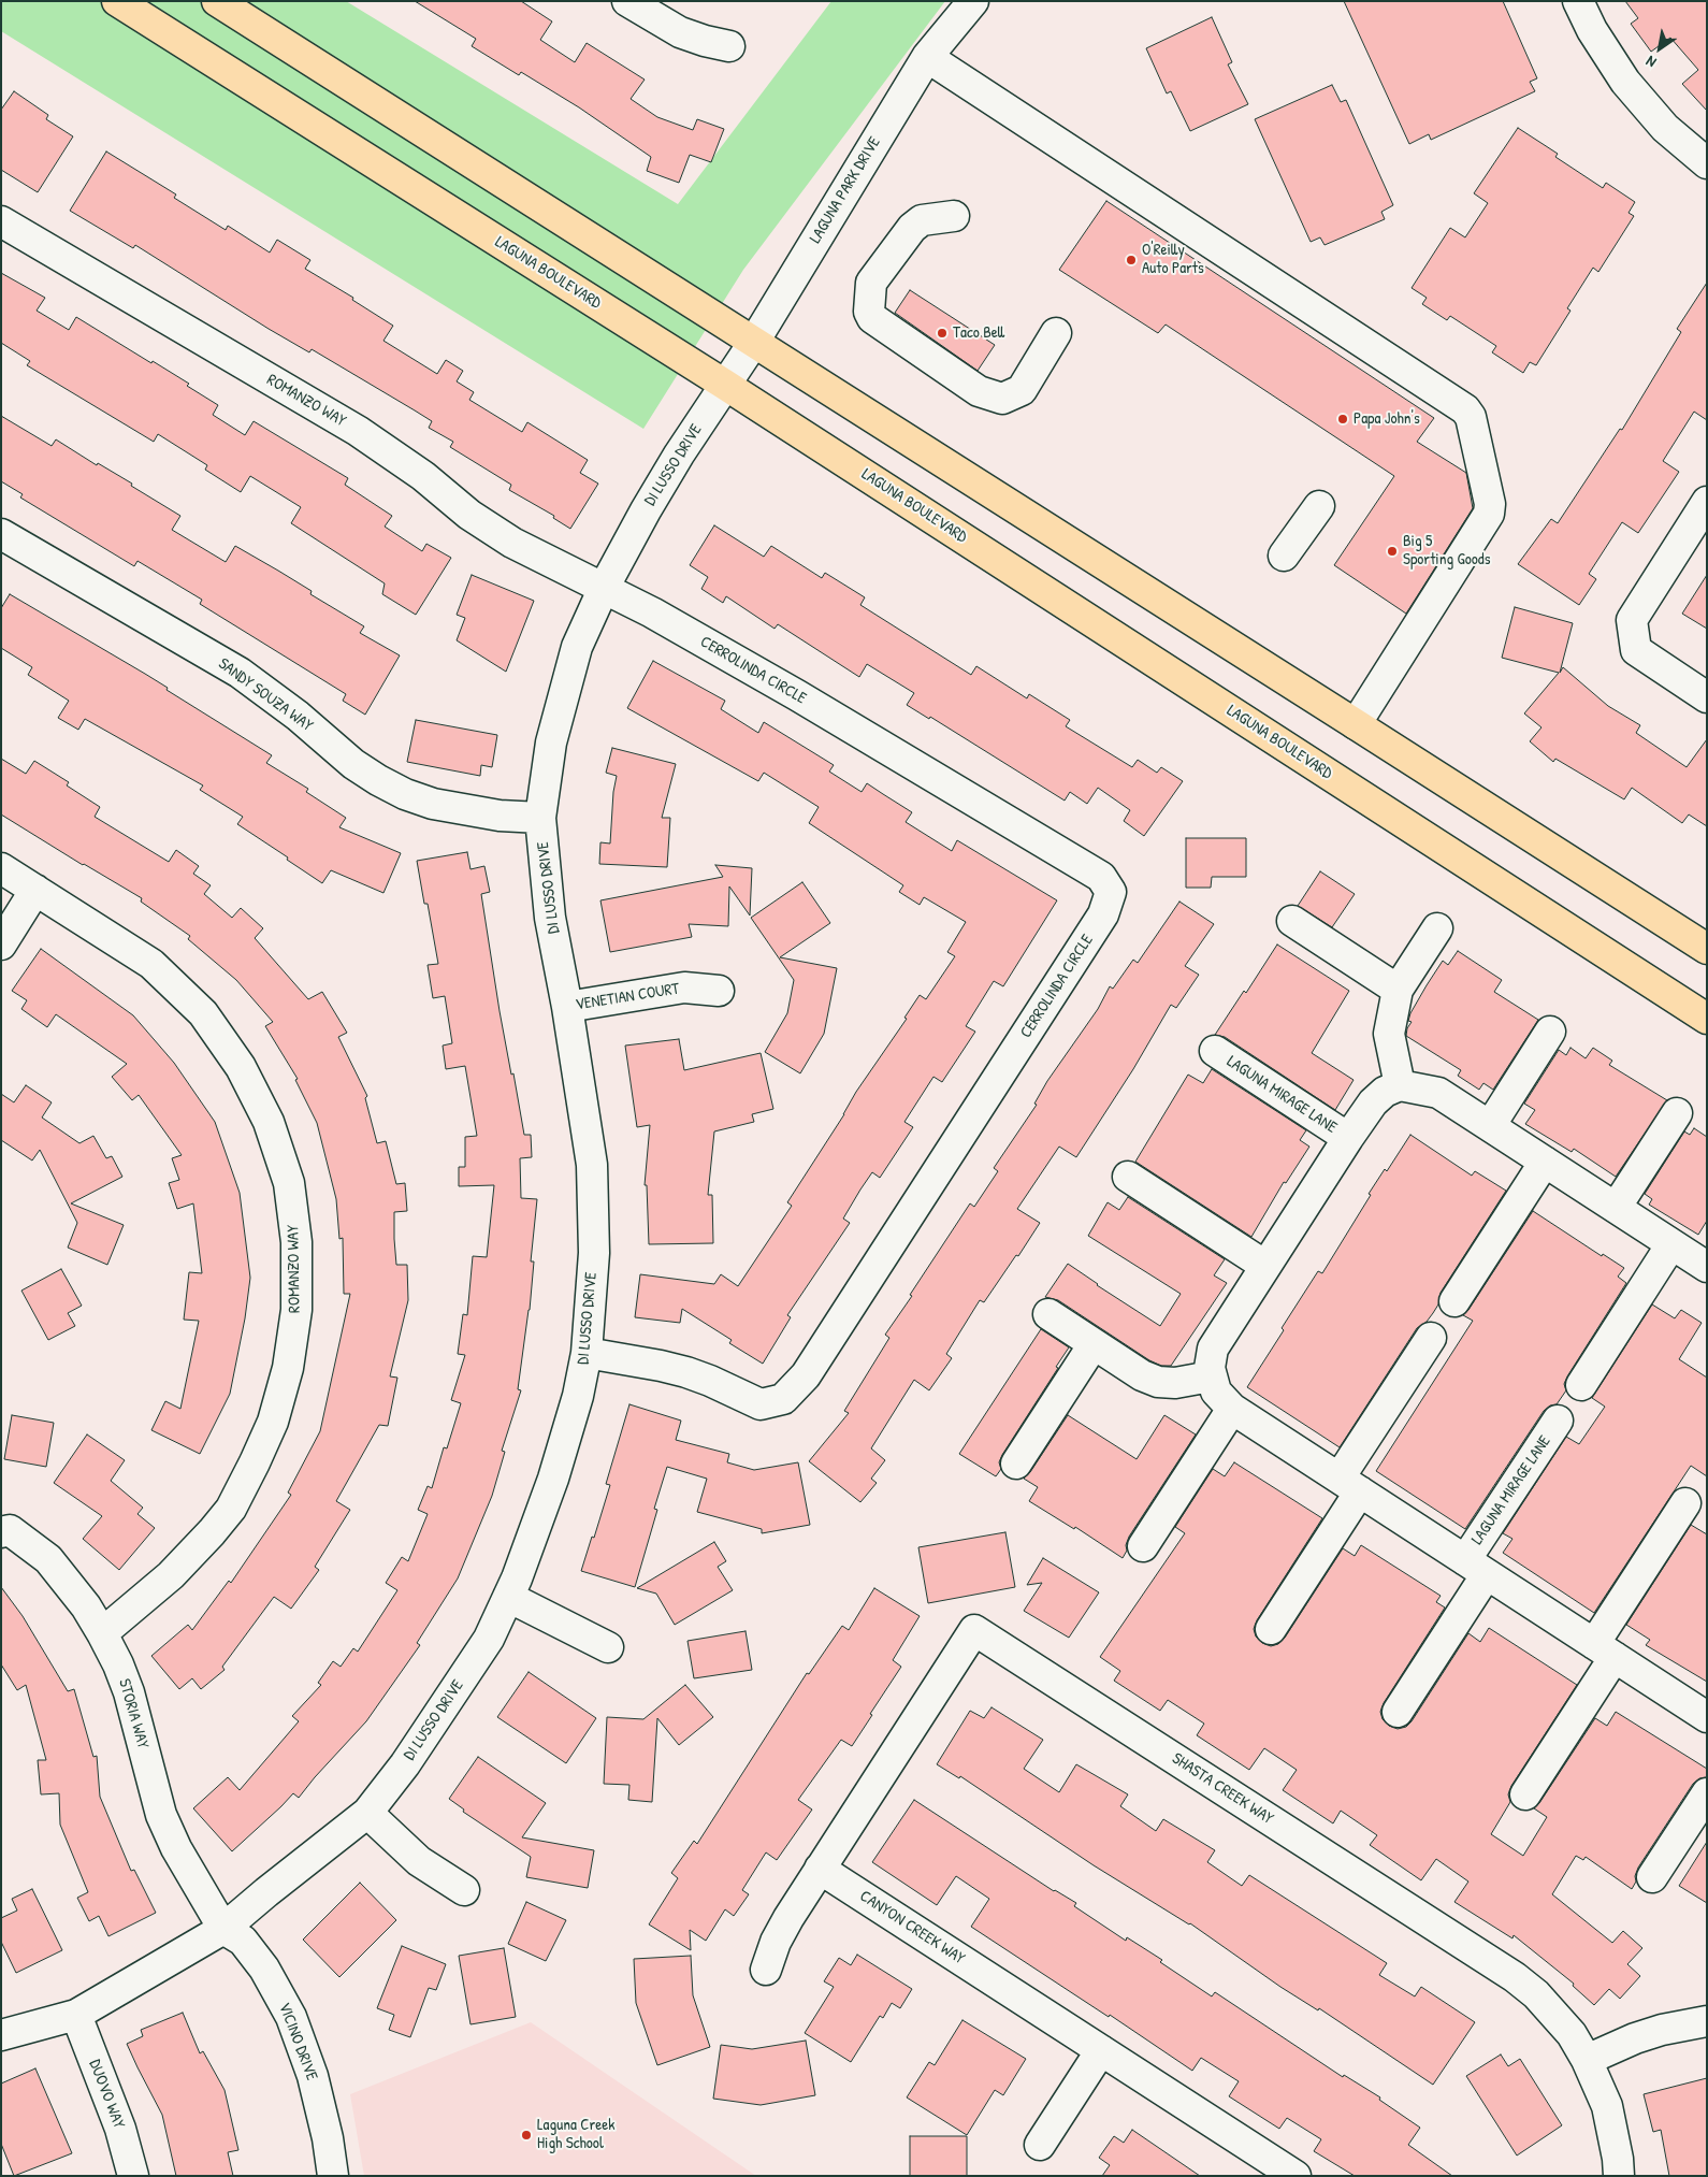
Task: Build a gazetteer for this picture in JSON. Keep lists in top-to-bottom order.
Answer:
{
  "streets": {
    "main road": ["LAGUNA BOULEVARD"],
    "street": [
      "LAGUNA PARK DRIVE",
      "ROMANZO WAY",
      "DI LUSSO DRIVE",
      "CERROLINDA CIRCLE",
      "SANDY SOUZA WAY",
      "VENETIAN COURT",
      "LAGUNA MIRAGE LANE",
      "STORIA WAY",
      "SHASTA CREEK WAY",
      "CANYON CREEK WAY",
      "VICINO DRIVE",
      "DUOVO WAY"
    ]
  },
  "crossings": [
    ["LAGUNA PARK DRIVE", "LAGUNA BOULEVARD"],
    ["LAGUNA PARK DRIVE", "DI LUSSO DRIVE"],
    ["LAGUNA BOULEVARD", "DI LUSSO DRIVE"],
    ["ROMANZO WAY", "DI LUSSO DRIVE"],
    ["ROMANZO WAY", "CERROLINDA CIRCLE"],
    ["ROMANZO WAY", "STORIA WAY"],
    ["DI LUSSO DRIVE", "CERROLINDA CIRCLE"],
    ["DI LUSSO DRIVE", "SANDY SOUZA WAY"],
    ["DI LUSSO DRIVE", "VENETIAN COURT"],
    ["DI LUSSO DRIVE", "STORIA WAY"],
    ["DI LUSSO DRIVE", "VICINO DRIVE"],
    ["DI LUSSO DRIVE", "DUOVO WAY"],
    ["STORIA WAY", "VICINO DRIVE"],
    ["SHASTA CREEK WAY", "CANYON CREEK WAY"]
  ],
  "places": [
    "O'Reilly Auto Parts",
    "Taco Bell",
    "Papa John's",
    "Big 5 Sporting Goods",
    "Laguna Creek High School"
  ],
  "north": "bottom left"
}
